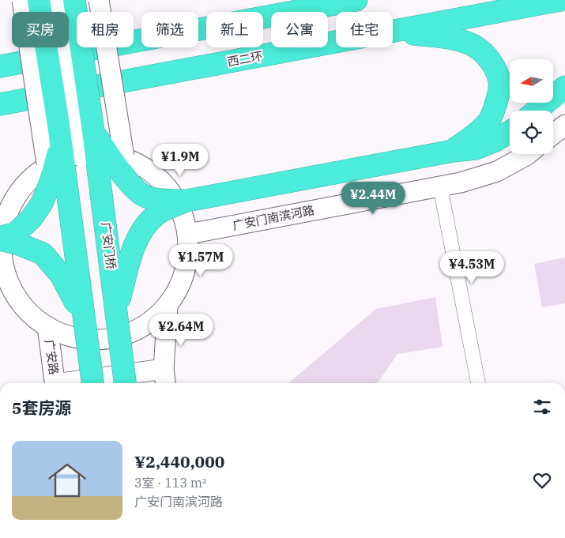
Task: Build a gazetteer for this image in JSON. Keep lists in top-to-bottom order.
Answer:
{
  "streets": {
    "highway": ["西二环", "广安门桥"],
    "street": ["广安门南滨河路", "广安路"]
  },
  "north": "left",
  "page": {
    "chip": [
      "买房",
      "租房",
      "筛选",
      "新上",
      "公寓",
      "住宅"
    ],
    "price": [
      "¥1.9M",
      "¥2.44M",
      "¥1.57M",
      "¥4.53M",
      "¥2.64M"
    ],
    "heading": "5套房源",
    "list": [
      {
        "name": "¥2,440,000",
        "note": "3室 · 113 m² · 广安门南滨河路"
      }
    ]
  }
}
